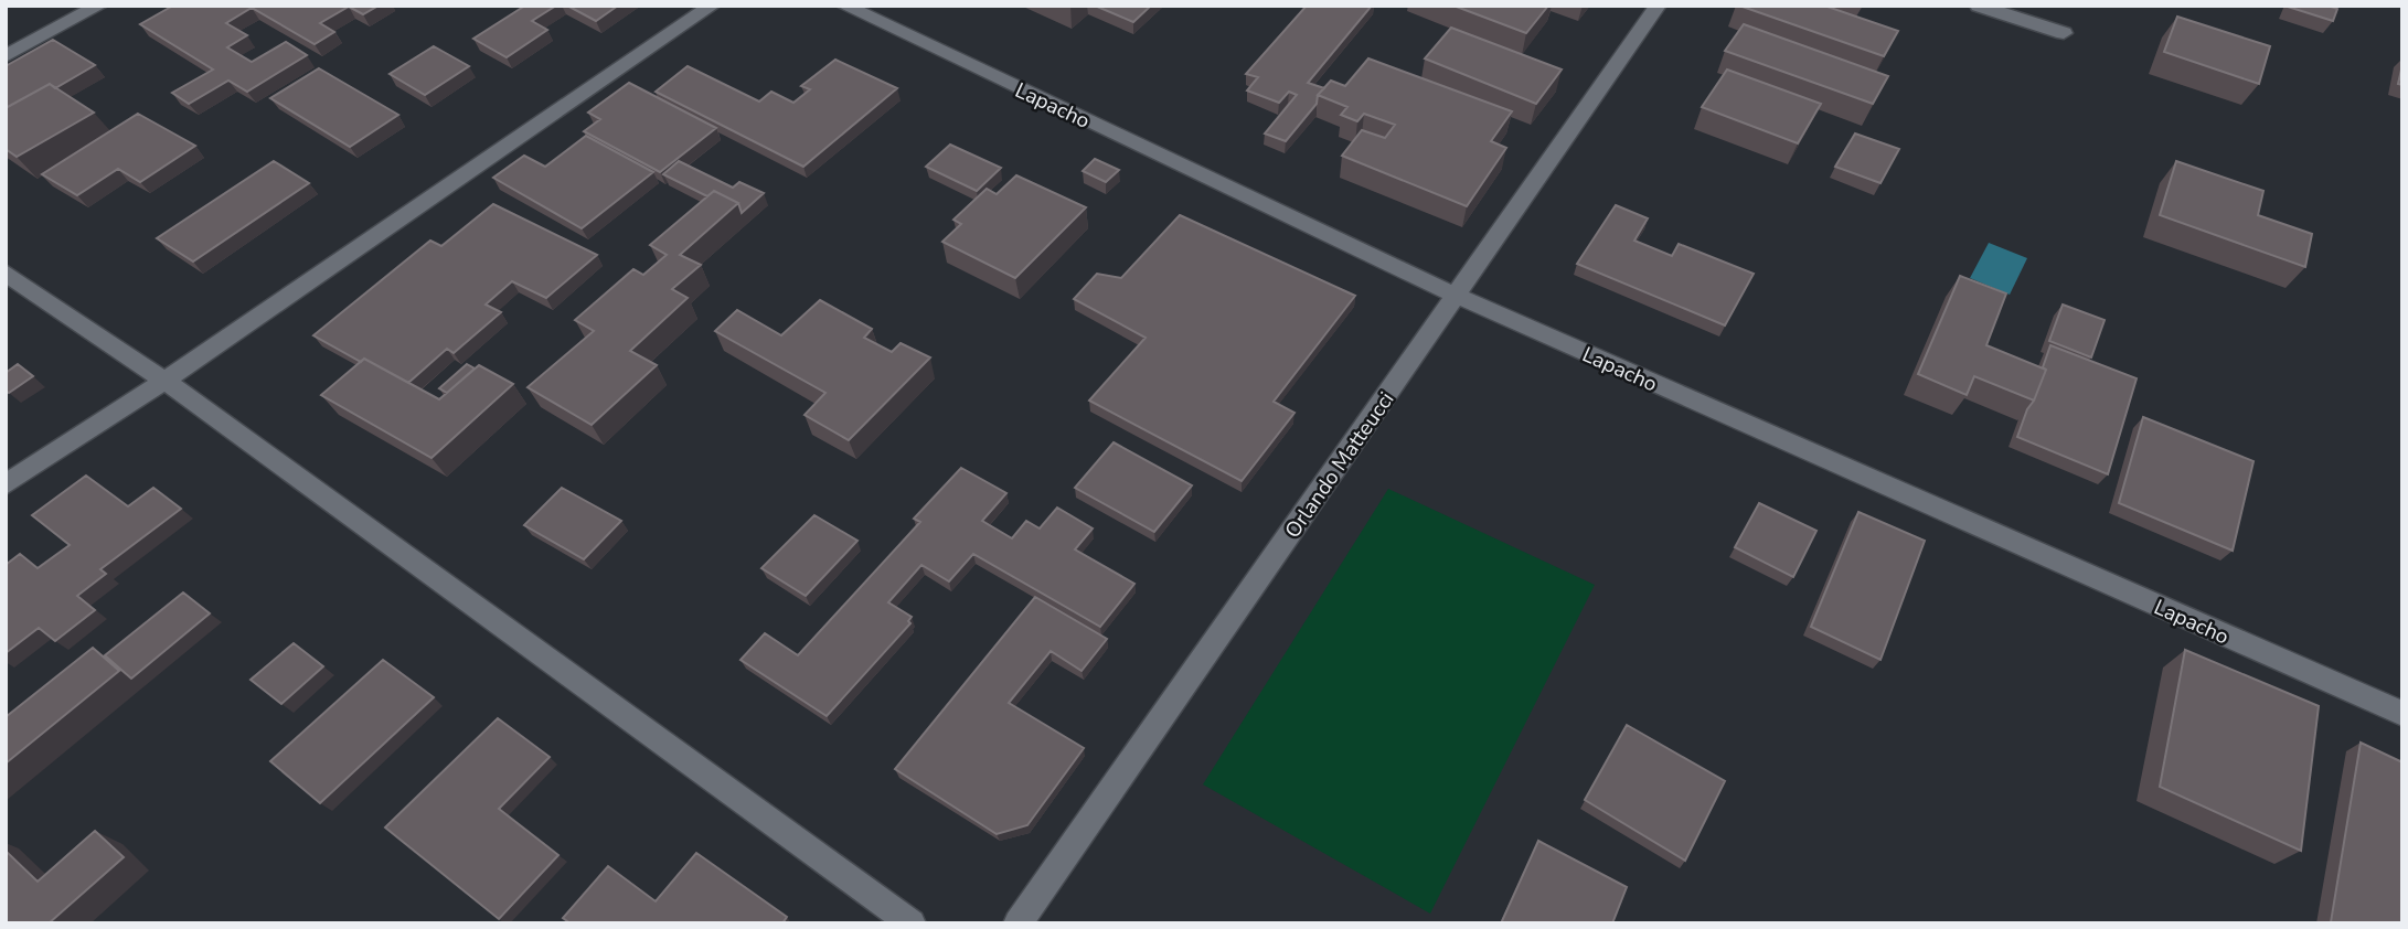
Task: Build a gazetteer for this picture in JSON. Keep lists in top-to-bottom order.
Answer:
{
  "streets": {
    "street": ["Lapacho", "Orlando Matteucci"]
  },
  "crossings": [
    ["Lapacho", "Orlando Matteucci"]
  ]
}
